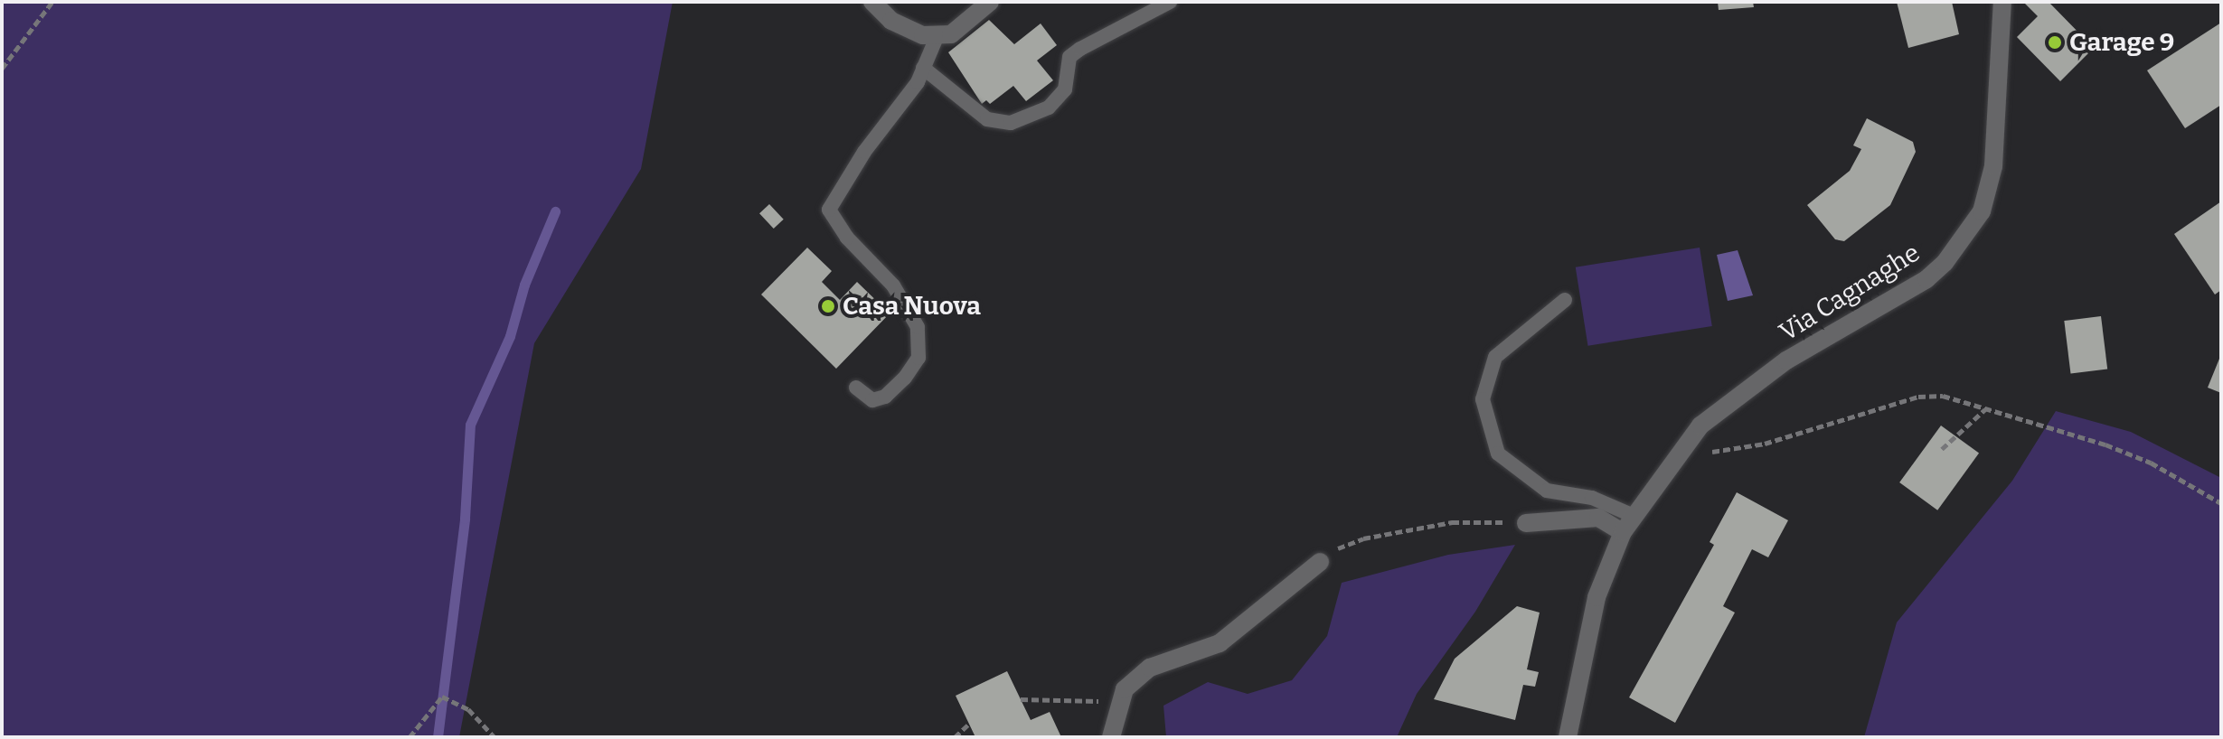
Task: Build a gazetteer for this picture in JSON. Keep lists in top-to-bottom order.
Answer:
{
  "streets": {
    "street": ["Via Cagnaghe"]
  },
  "places": ["Garage 9", "Casa Nuova"]
}
